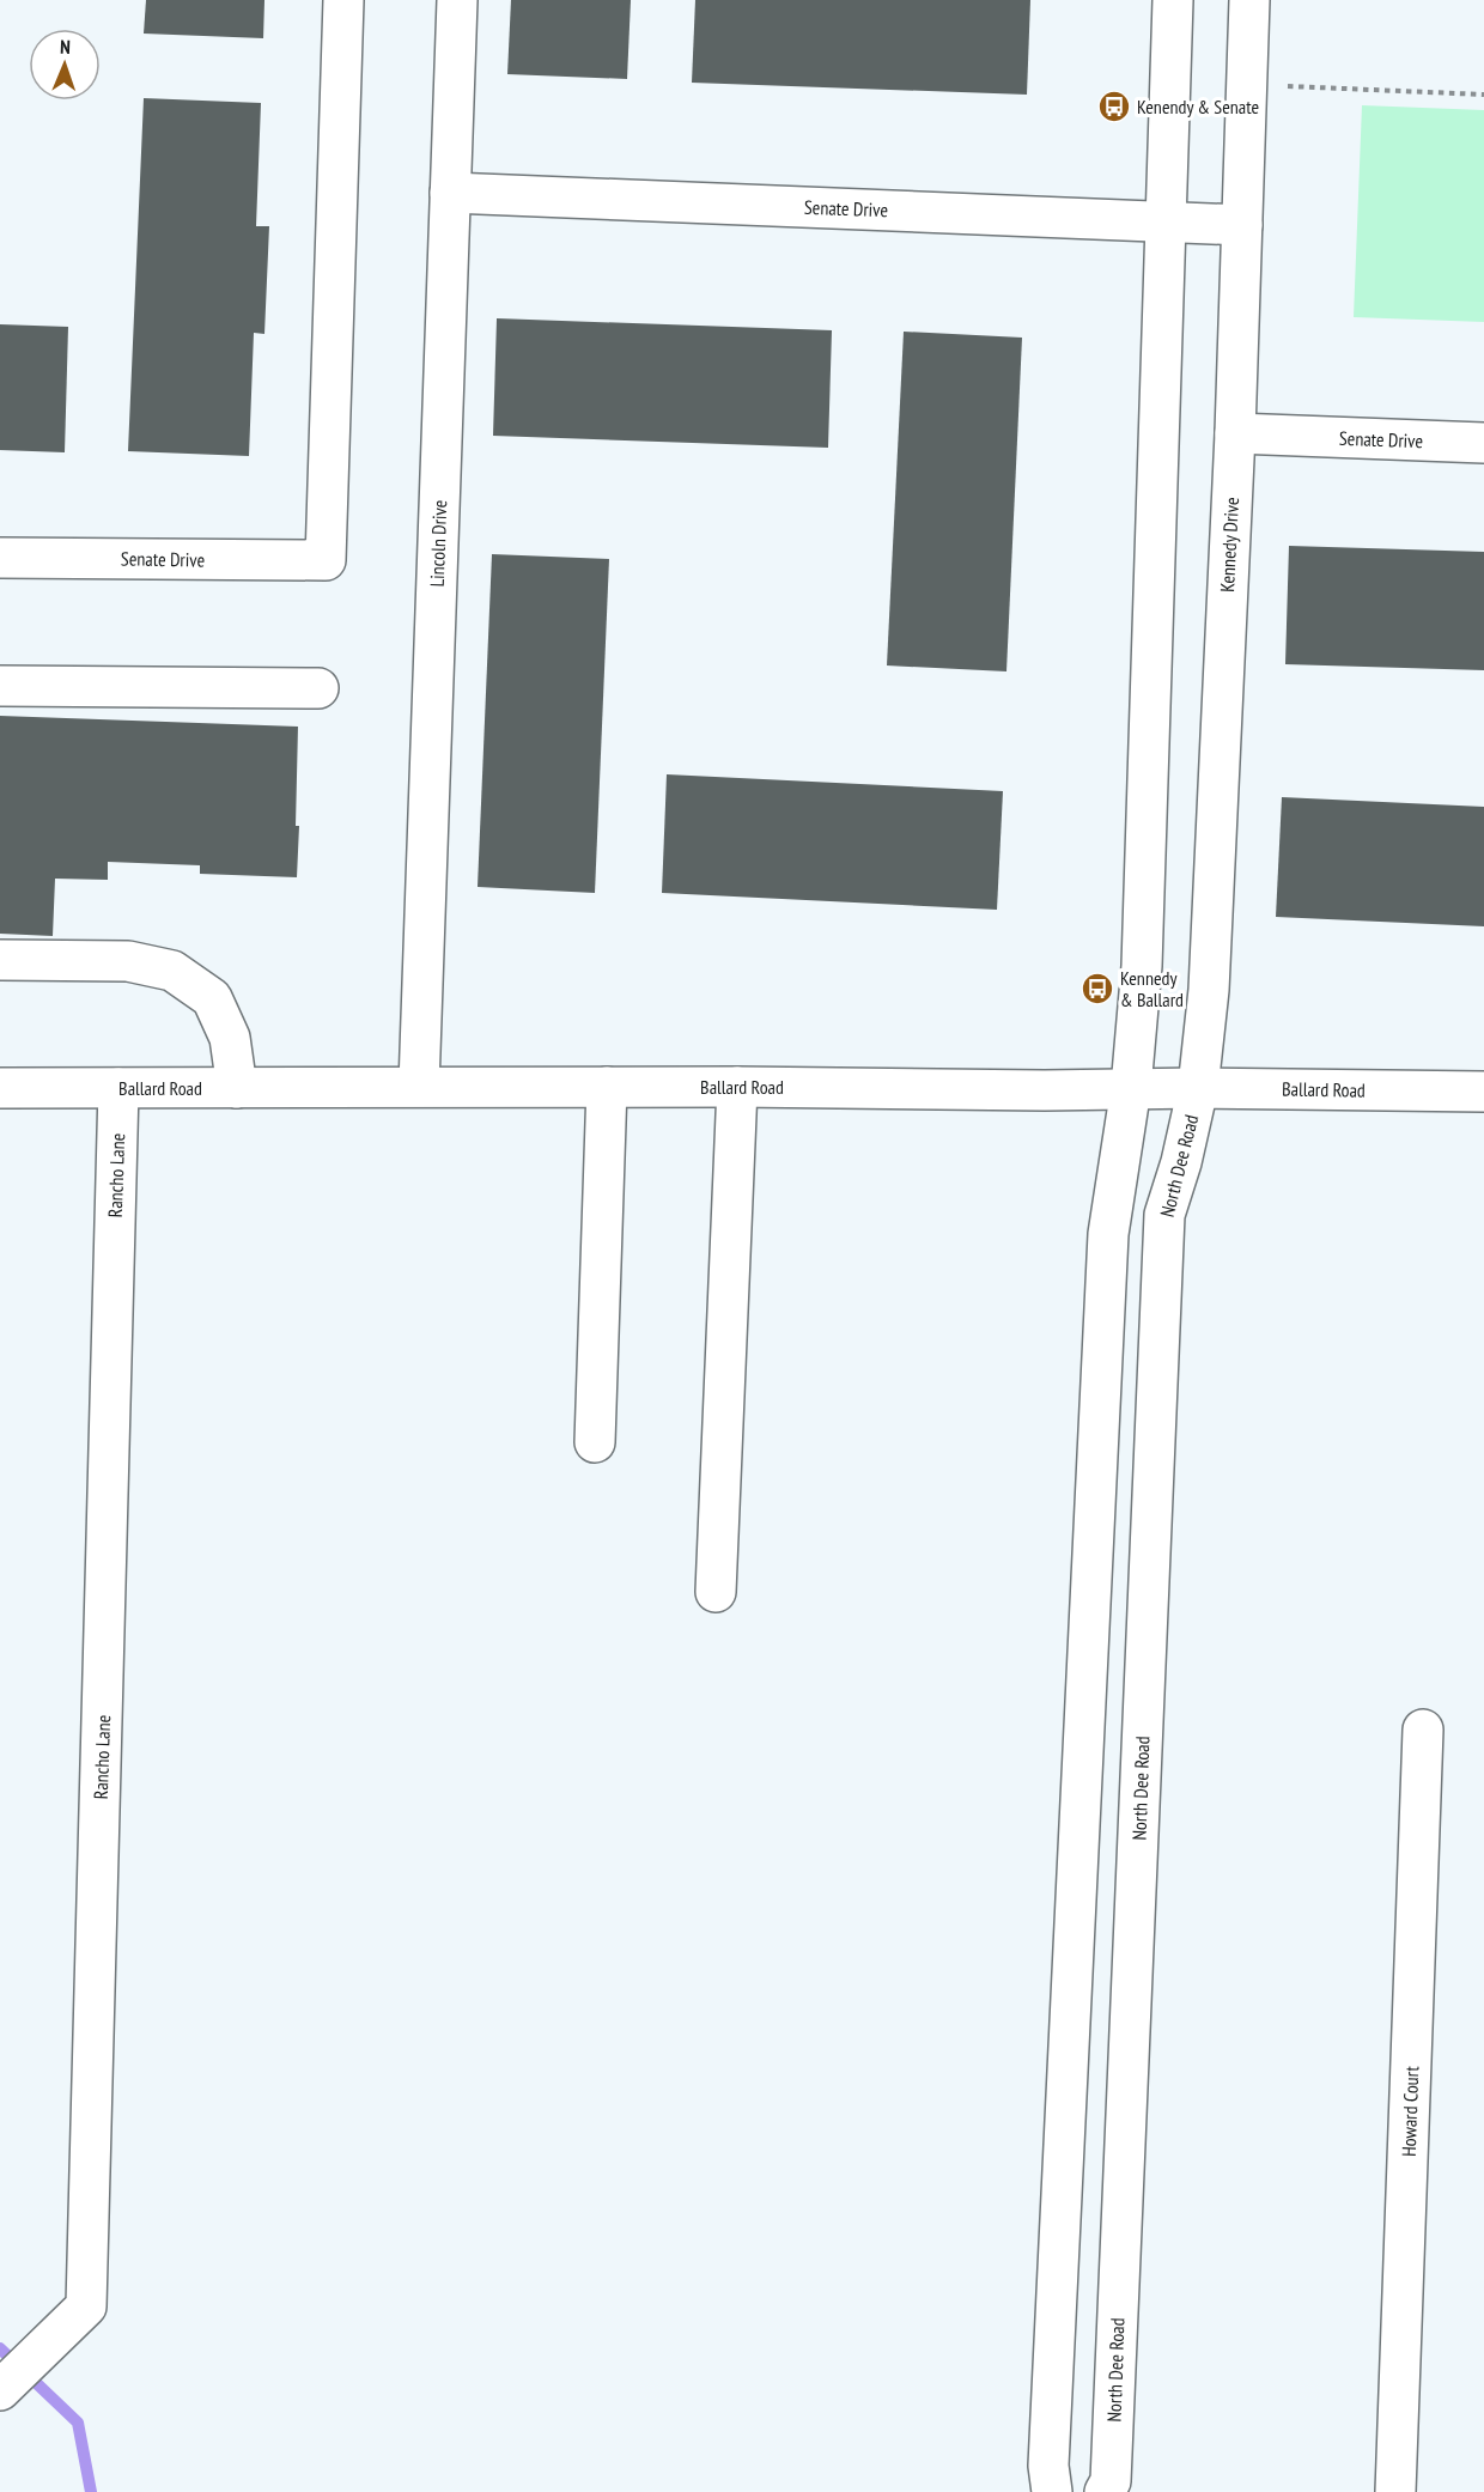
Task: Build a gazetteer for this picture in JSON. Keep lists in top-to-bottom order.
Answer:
{
  "streets": {
    "street": [
      "Senate Drive",
      "Lincoln Drive",
      "Kennedy Drive",
      "Ballard Road",
      "North Dee Road",
      "Rancho Lane",
      "Howard Court"
    ]
  },
  "crossings": [
    ["Senate Drive", "Lincoln Drive"],
    ["Senate Drive", "Kennedy Drive"],
    ["Lincoln Drive", "Ballard Road"],
    ["Kennedy Drive", "Ballard Road"],
    ["Kennedy Drive", "North Dee Road"],
    ["Ballard Road", "North Dee Road"],
    ["Ballard Road", "Rancho Lane"]
  ],
  "places": {
    "bus stop": ["Kenendy & Senate", "Kennedy & Ballard"]
  },
  "north": "top"
}
